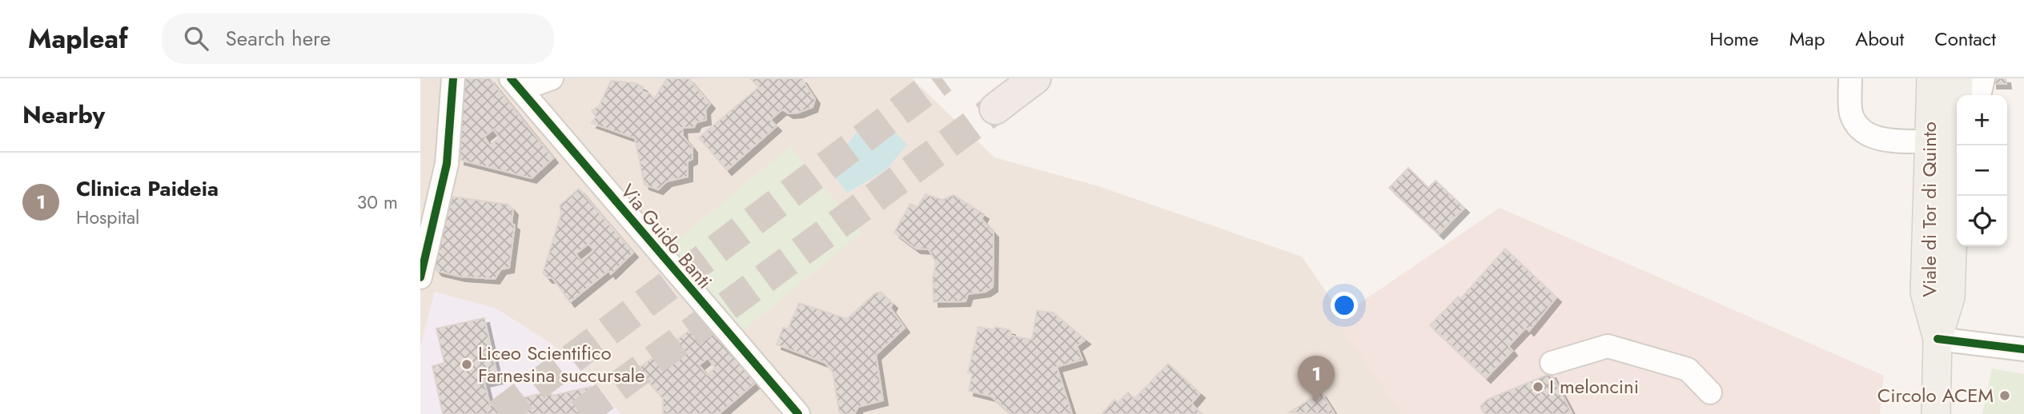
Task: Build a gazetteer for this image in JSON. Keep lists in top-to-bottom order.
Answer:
{
  "streets": {
    "main road": ["Viale di Tor di Quinto"],
    "street": ["Via Guido Banti"]
  },
  "places": ["Liceo Scientifico Farnesina succursale", "I meloncini", "Circolo ACEM"],
  "page": {
    "header": "Mapleaf",
    "search": "Search here",
    "nav": [
      "Home",
      "Map",
      "About",
      "Contact"
    ],
    "heading": "Nearby",
    "map_buttons": ["+", "−"],
    "list": [
      {
        "mark": "1",
        "name": "Clinica Paideia",
        "note": "Hospital",
        "value": "30 m"
      }
    ],
    "pins": "1"
  }
}
